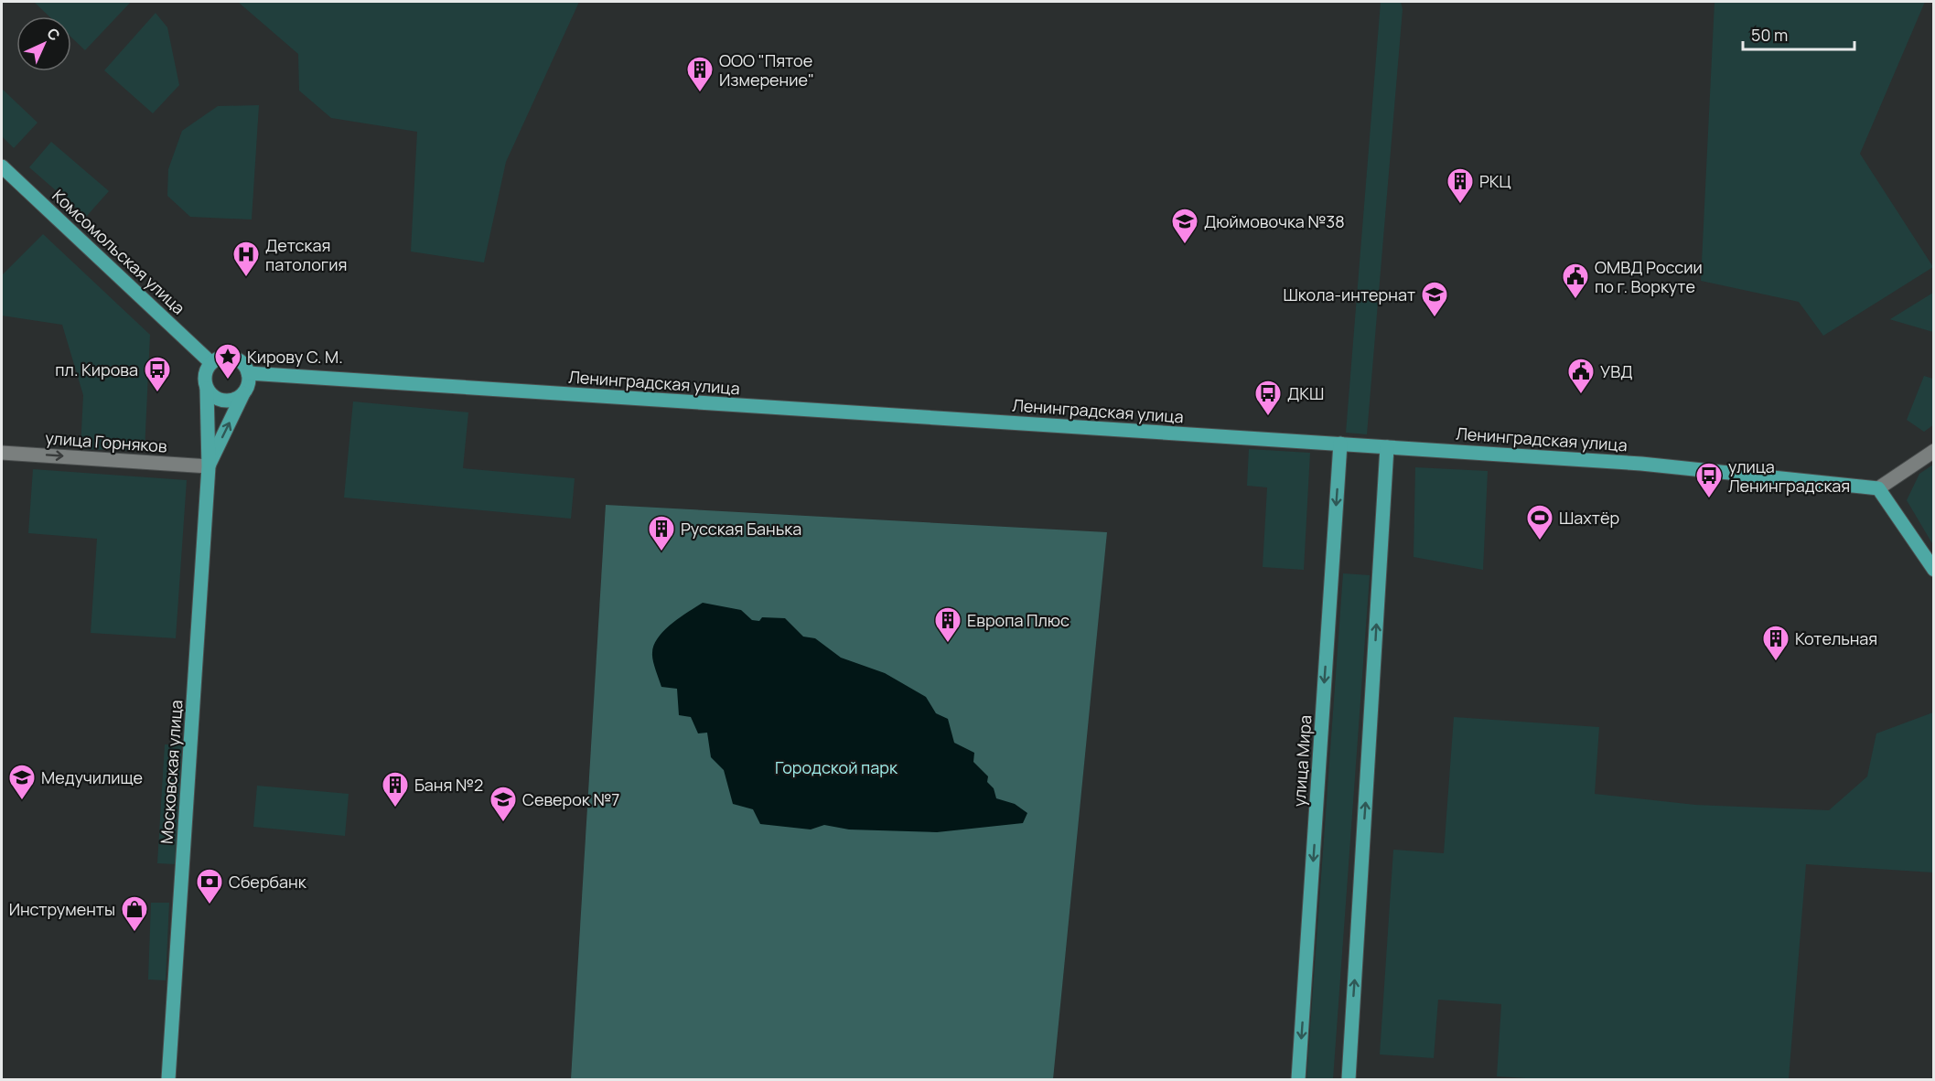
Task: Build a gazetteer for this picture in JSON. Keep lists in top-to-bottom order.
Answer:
{
  "streets": {
    "main road": [
      "Комсомольская улица",
      "Ленинградская улица",
      "улица Мира",
      "Московская улица"
    ],
    "street": ["улица Горняков"]
  },
  "crossings": [
    ["Комсомольская улица", "Ленинградская улица"],
    ["Комсомольская улица", "Московская улица"],
    ["Ленинградская улица", "улица Мира"],
    ["Ленинградская улица", "Московская улица"],
    ["улица Горняков", "Московская улица"]
  ],
  "one_way": ["улица Горняков"],
  "parks": ["Городской парк"],
  "places": {
    "building": [
      "ООО \"Пятое Измерение\"",
      "РКЦ",
      "Русская Банька",
      "Европа Плюс",
      "Котельная",
      "Баня №2"
    ],
    "school or university": [
      "Дюймовочка №38",
      "Школа-интернат",
      "Медучилище",
      "Северок №7"
    ],
    "hospital": ["Детская патология"],
    "public building": ["ОМВД России по г. Воркуте", "УВД"],
    "place": ["Кирову С. М."],
    "bus stop": ["пл. Кирова", "ДКШ", "улица Ленинградская"],
    "sports": ["Шахтёр"],
    "bank": ["Сбербанк"],
    "shop": ["Инструменты"]
  },
  "scale_bar": "50 m",
  "north": "top right"
}
